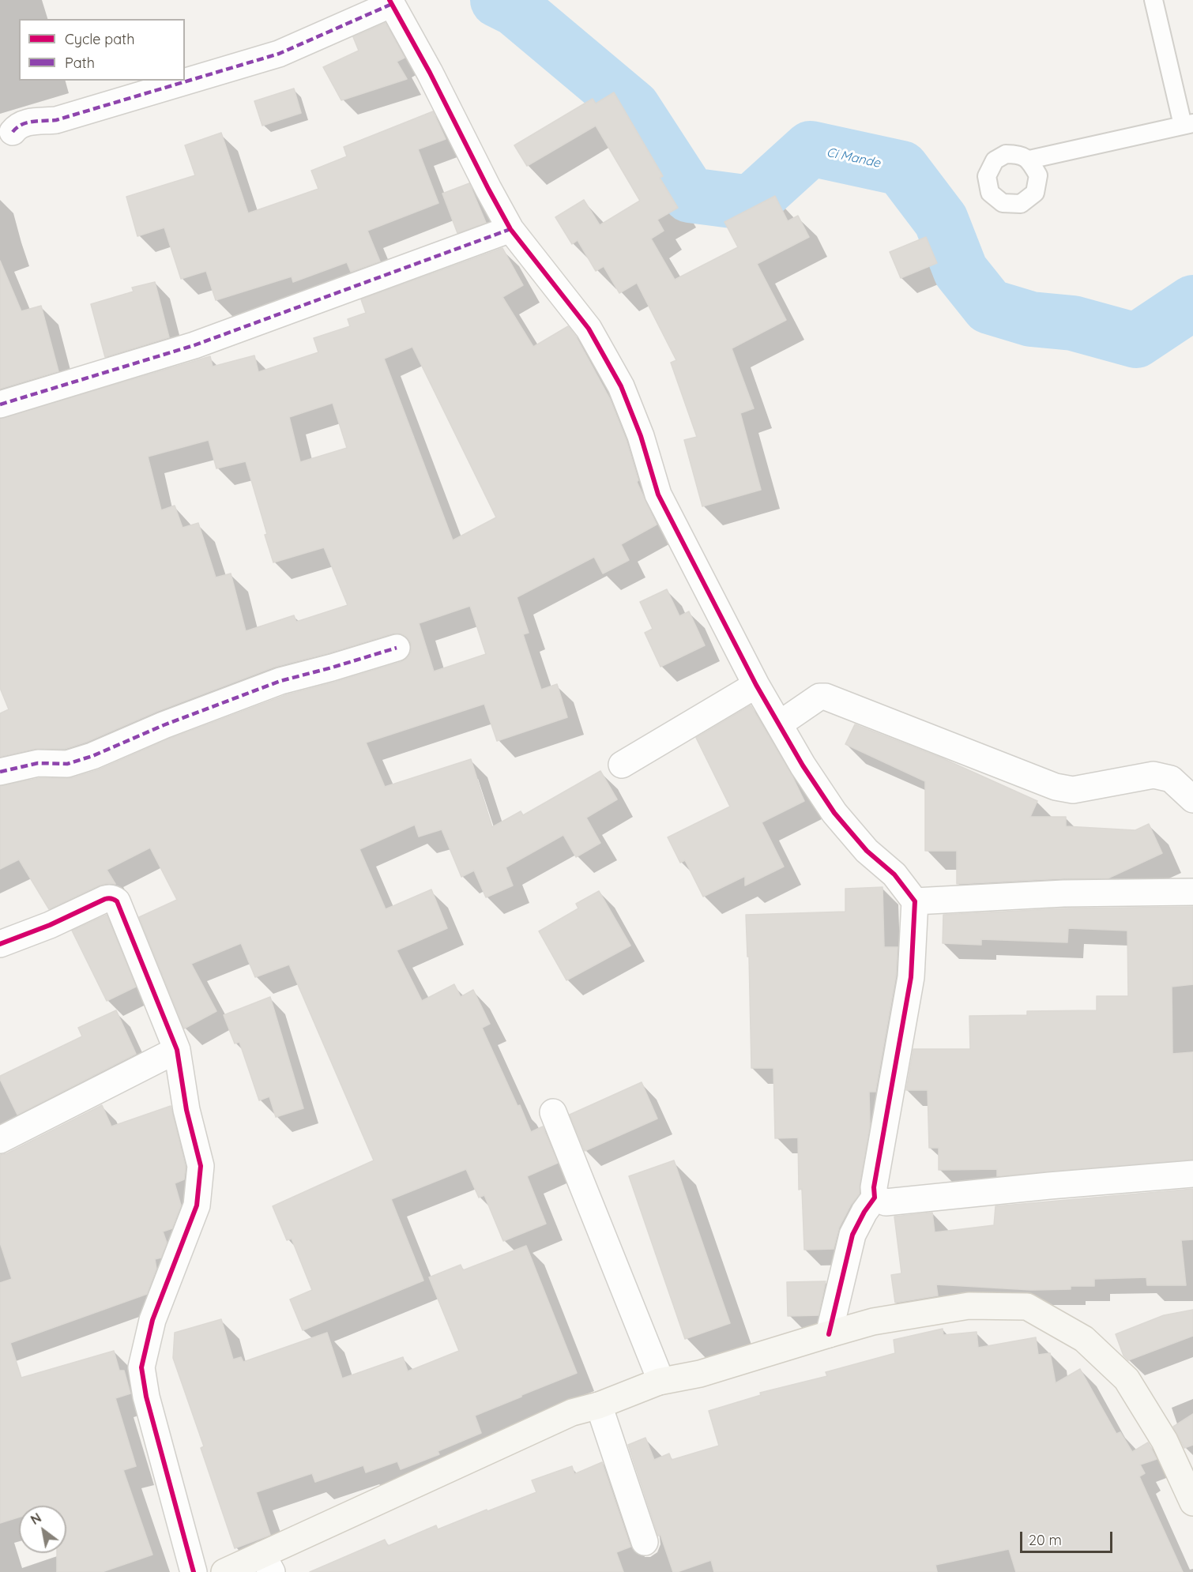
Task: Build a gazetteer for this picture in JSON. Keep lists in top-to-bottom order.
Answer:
{
  "water": ["Ci Mande"],
  "legend": ["Cycle path", "Path"],
  "scale_bar": "20 m",
  "north": "top left"
}
